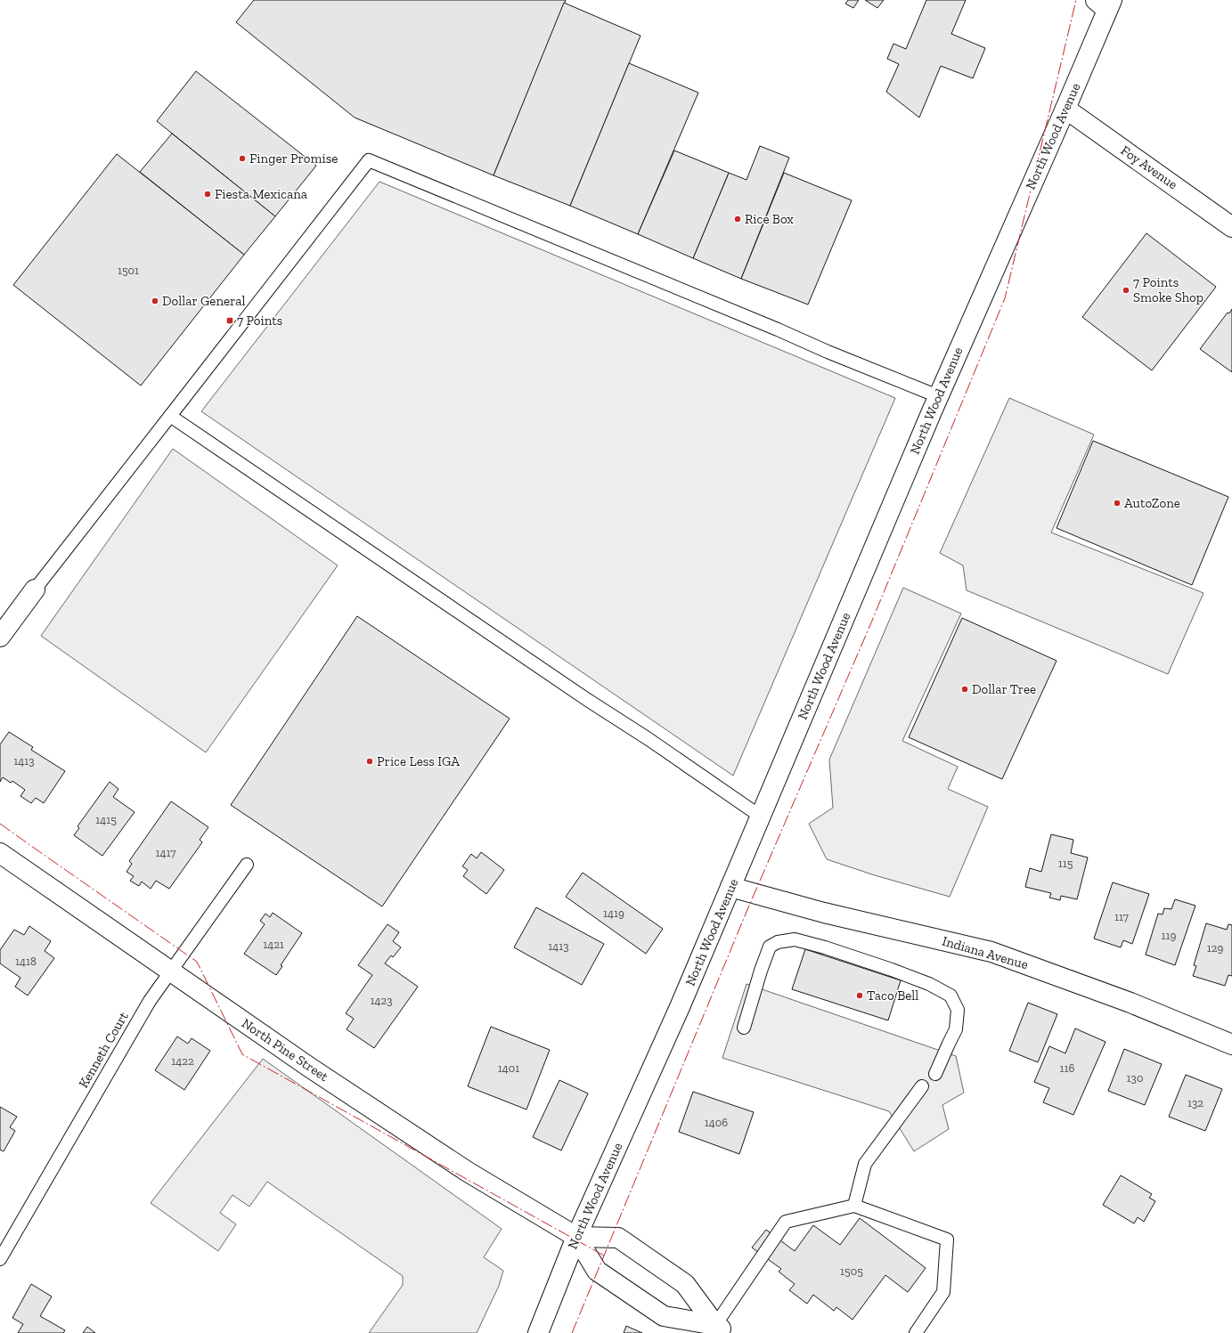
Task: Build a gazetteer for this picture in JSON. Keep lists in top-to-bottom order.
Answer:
{
  "streets": {
    "main road": [
      "North Wood Avenue",
      "Foy Avenue",
      "Indiana Avenue",
      "North Pine Street"
    ],
    "lane": ["Kenneth Court"]
  },
  "crossings": [
    ["North Wood Avenue", "Foy Avenue"],
    ["North Wood Avenue", "Indiana Avenue"],
    ["North Wood Avenue", "North Pine Street"],
    ["Kenneth Court", "North Pine Street"]
  ],
  "places": {
    "other": [
      "Finger Promise",
      "Fiesta Mexicana",
      "Rice Box",
      "7 Points Smoke Shop",
      "Dollar General",
      "AutoZone",
      "Dollar Tree",
      "Price Less IGA",
      "Taco Bell"
    ],
    "transit": ["7 Points"]
  },
  "house_numbers": [
    "1501",
    "1413",
    "1415",
    "1417",
    "115",
    "1419",
    "117",
    "119",
    "1421",
    "1413",
    "129",
    "1418",
    "1423",
    "1422",
    "1401",
    "116",
    "130",
    "132",
    "1406",
    "1505"
  ]
}
